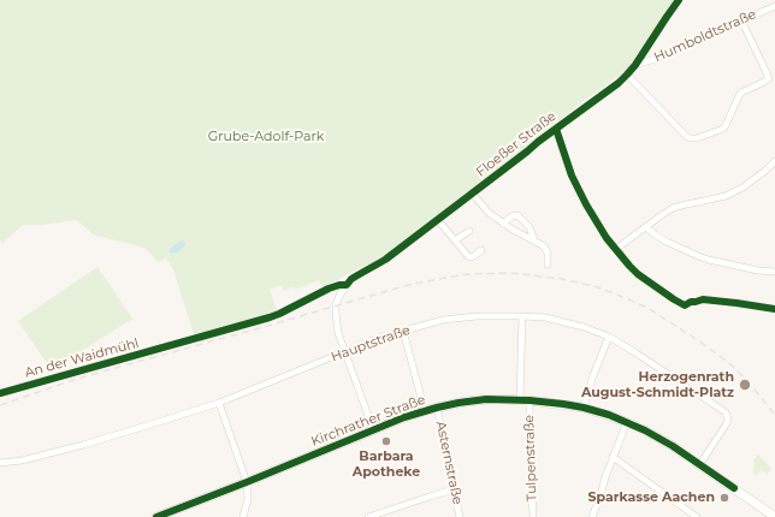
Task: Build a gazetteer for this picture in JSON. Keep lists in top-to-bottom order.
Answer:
{
  "streets": {
    "main road": ["Kirchrather Straße"],
    "street": [
      "Humboldtstraße",
      "Floeßer Straße",
      "Hauptstraße",
      "An der Waidmühl",
      "Tulpenstraße",
      "Asternstraße"
    ]
  },
  "crossings": [
    ["Humboldtstraße", "Floeßer Straße"],
    ["Floeßer Straße", "Hauptstraße"],
    ["Floeßer Straße", "Kirchrather Straße"],
    ["Hauptstraße", "Kirchrather Straße"],
    ["Kirchrather Straße", "Tulpenstraße"],
    ["Kirchrather Straße", "Asternstraße"]
  ],
  "parks": ["Grube-Adolf-Park"],
  "places": ["Herzogenrath August-Schmidt-Platz", "Barbara Apotheke", "Sparkasse Aachen"]
}
